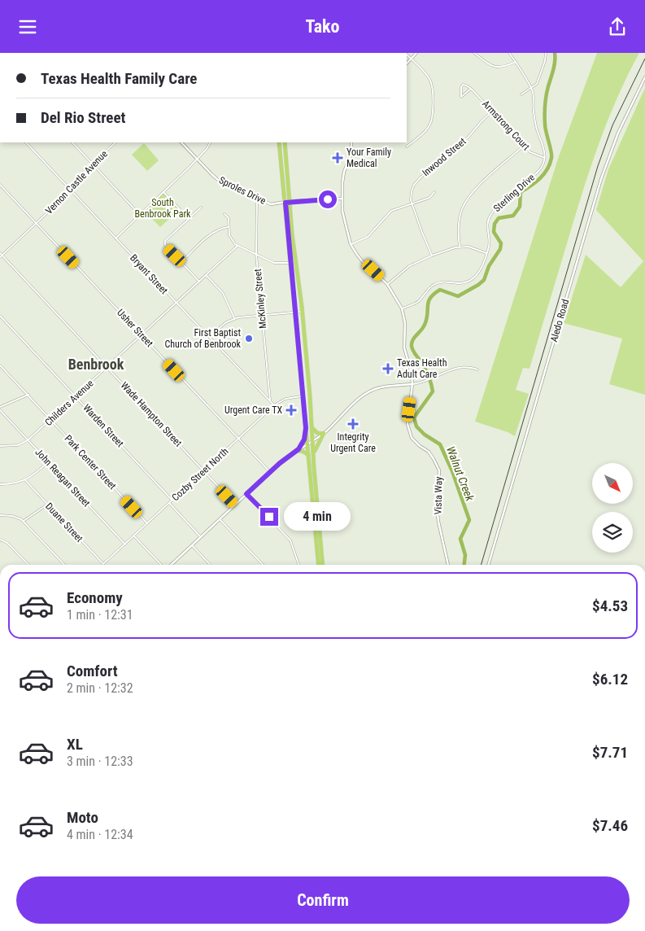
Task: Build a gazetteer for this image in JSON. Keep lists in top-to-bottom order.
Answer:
{
  "streets": {
    "street": [
      "Armstrong Court",
      "Inwood Street",
      "Vernon Castle Avenue",
      "Sproles Drive",
      "Sterling Drive",
      "Bryant Street",
      "McKinley Street",
      "Aledo Road",
      "Usher Street",
      "Childers Avenue",
      "Wade Hampton Street",
      "Warden Street",
      "Park Center Street",
      "Cozby Street North",
      "John Reagan Street",
      "Vista Way",
      "Duane Street"
    ]
  },
  "crossings": [
    ["Armstrong Court", "Inwood Street"],
    ["Armstrong Court", "Sterling Drive"],
    ["Vernon Castle Avenue", "Bryant Street"],
    ["Vernon Castle Avenue", "Usher Street"],
    ["Vernon Castle Avenue", "Wade Hampton Street"],
    ["Sproles Drive", "McKinley Street"],
    ["Sproles Drive", "Vista Way"],
    ["Sterling Drive", "Vista Way"],
    ["Bryant Street", "McKinley Street"],
    ["Bryant Street", "Childers Avenue"],
    ["Bryant Street", "Cozby Street North"],
    ["Usher Street", "Childers Avenue"],
    ["Usher Street", "Cozby Street North"],
    ["Childers Avenue", "Wade Hampton Street"],
    ["Childers Avenue", "Warden Street"],
    ["Childers Avenue", "Park Center Street"],
    ["Childers Avenue", "John Reagan Street"],
    ["Wade Hampton Street", "Cozby Street North"],
    ["Warden Street", "Cozby Street North"],
    ["Park Center Street", "Cozby Street North"],
    ["Cozby Street North", "John Reagan Street"],
    ["Cozby Street North", "Duane Street"]
  ],
  "districts": ["Benbrook"],
  "water": ["Walnut Creek"],
  "parks": ["South Benbrook Park"],
  "places": {
    "health": [
      "Your Family Medical",
      "Texas Health Adult Care",
      "Urgent Care TX",
      "Integrity Urgent Care"
    ],
    "other": ["First Baptist Church of Benbrook"]
  },
  "north": "bottom right",
  "page": {
    "header": "Tako",
    "banner": ["Texas Health Family Care", "Del Rio Street"],
    "bubble": "4 min",
    "list": [
      {
        "name": "Economy",
        "note": "1 min · 12:31",
        "value": "$4.53"
      },
      {
        "name": "Comfort",
        "note": "2 min · 12:32",
        "value": "$6.12"
      },
      {
        "name": "XL",
        "note": "3 min · 12:33",
        "value": "$7.71"
      },
      {
        "name": "Moto",
        "note": "4 min · 12:34",
        "value": "$7.46"
      }
    ],
    "buttons": "Confirm"
  }
}
